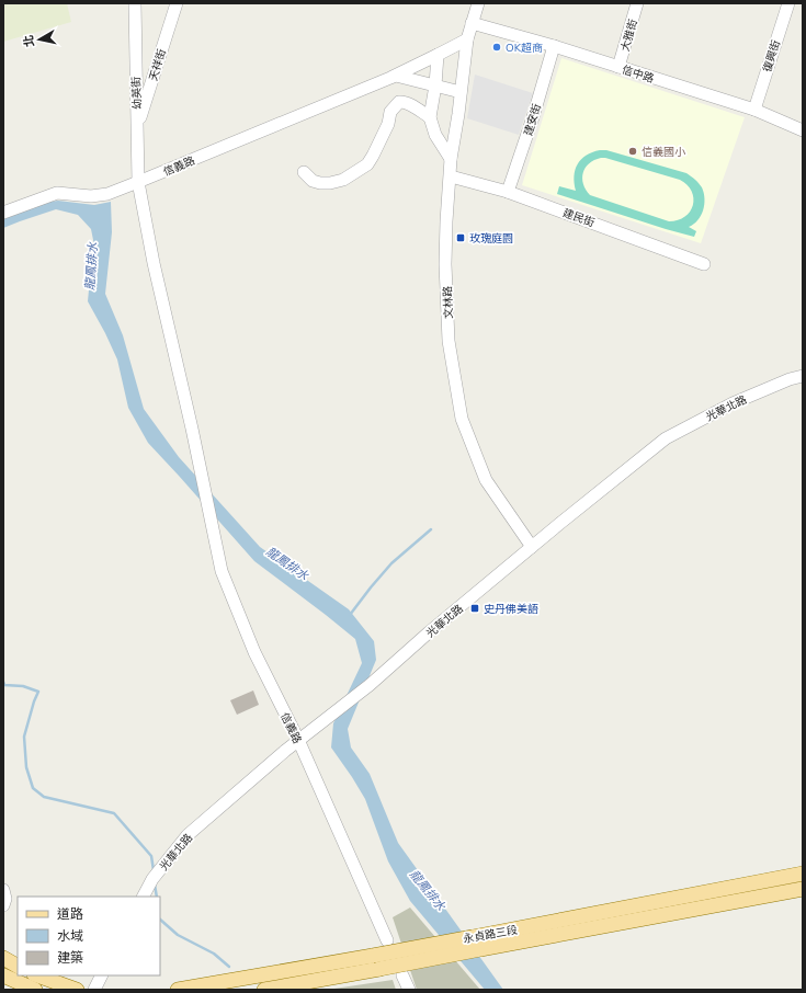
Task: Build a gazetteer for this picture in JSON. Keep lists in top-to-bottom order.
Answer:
{
  "streets": {
    "main road": ["永貞路三段"],
    "street": [
      "大雅街",
      "復興街",
      "天祥街",
      "信中路",
      "幼英街",
      "建安街",
      "信義路",
      "建民街",
      "文林路",
      "光華北路"
    ]
  },
  "crossings": [
    ["大雅街", "信中路"],
    ["復興街", "信中路"],
    ["天祥街", "幼英街"],
    ["信中路", "建安街"],
    ["幼英街", "信義路"],
    ["建安街", "建民街"],
    ["信義路", "文林路"],
    ["信義路", "光華北路"],
    ["建民街", "文林路"],
    ["文林路", "光華北路"]
  ],
  "water": ["龍鳳排水"],
  "places": {
    "other": ["OK超商", "信義國小"],
    "transit": ["玫瑰庭園", "史丹佛美語"]
  },
  "legend": ["道路", "水域", "建築"],
  "north": "left"
}
